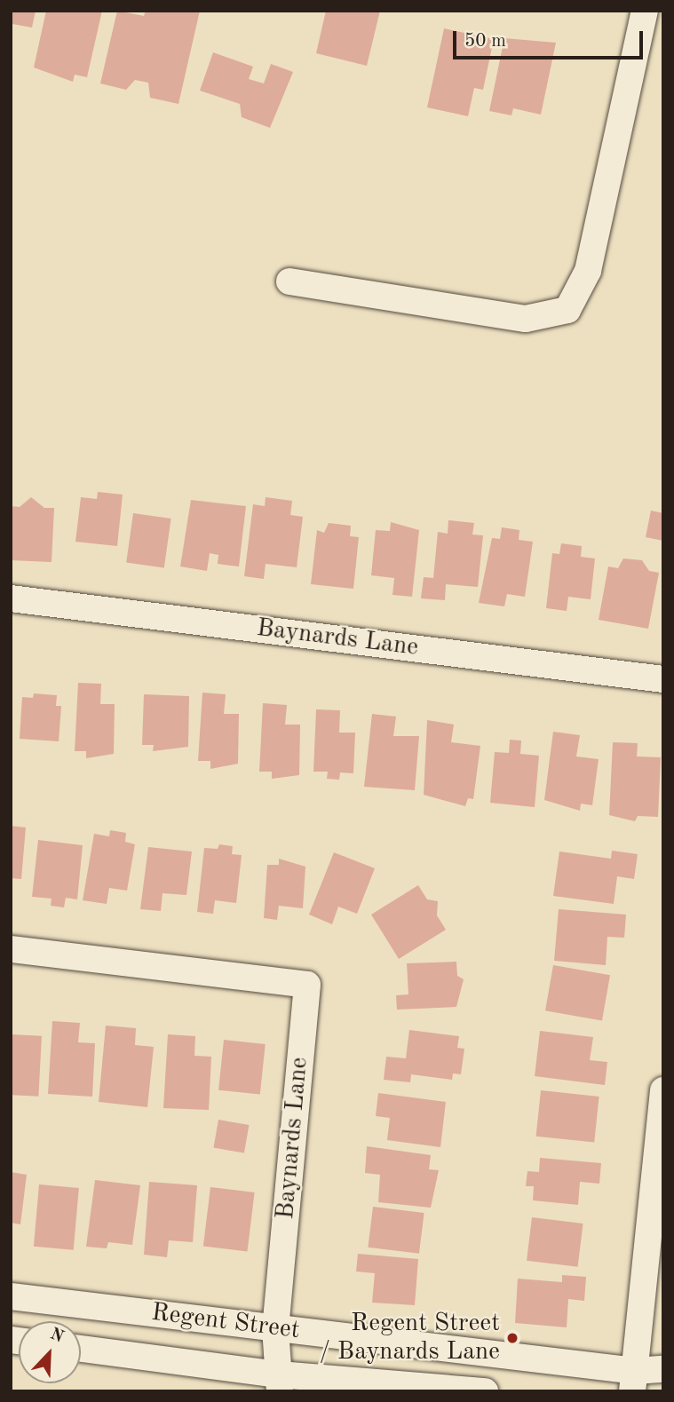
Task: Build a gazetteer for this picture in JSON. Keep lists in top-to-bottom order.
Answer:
{
  "streets": {
    "street": ["Baynards Lane", "Regent Street"]
  },
  "crossings": [
    ["Baynards Lane", "Regent Street"]
  ],
  "places": ["Regent Street / Baynards Lane"],
  "scale_bar": "50 m",
  "north": "top right"
}
